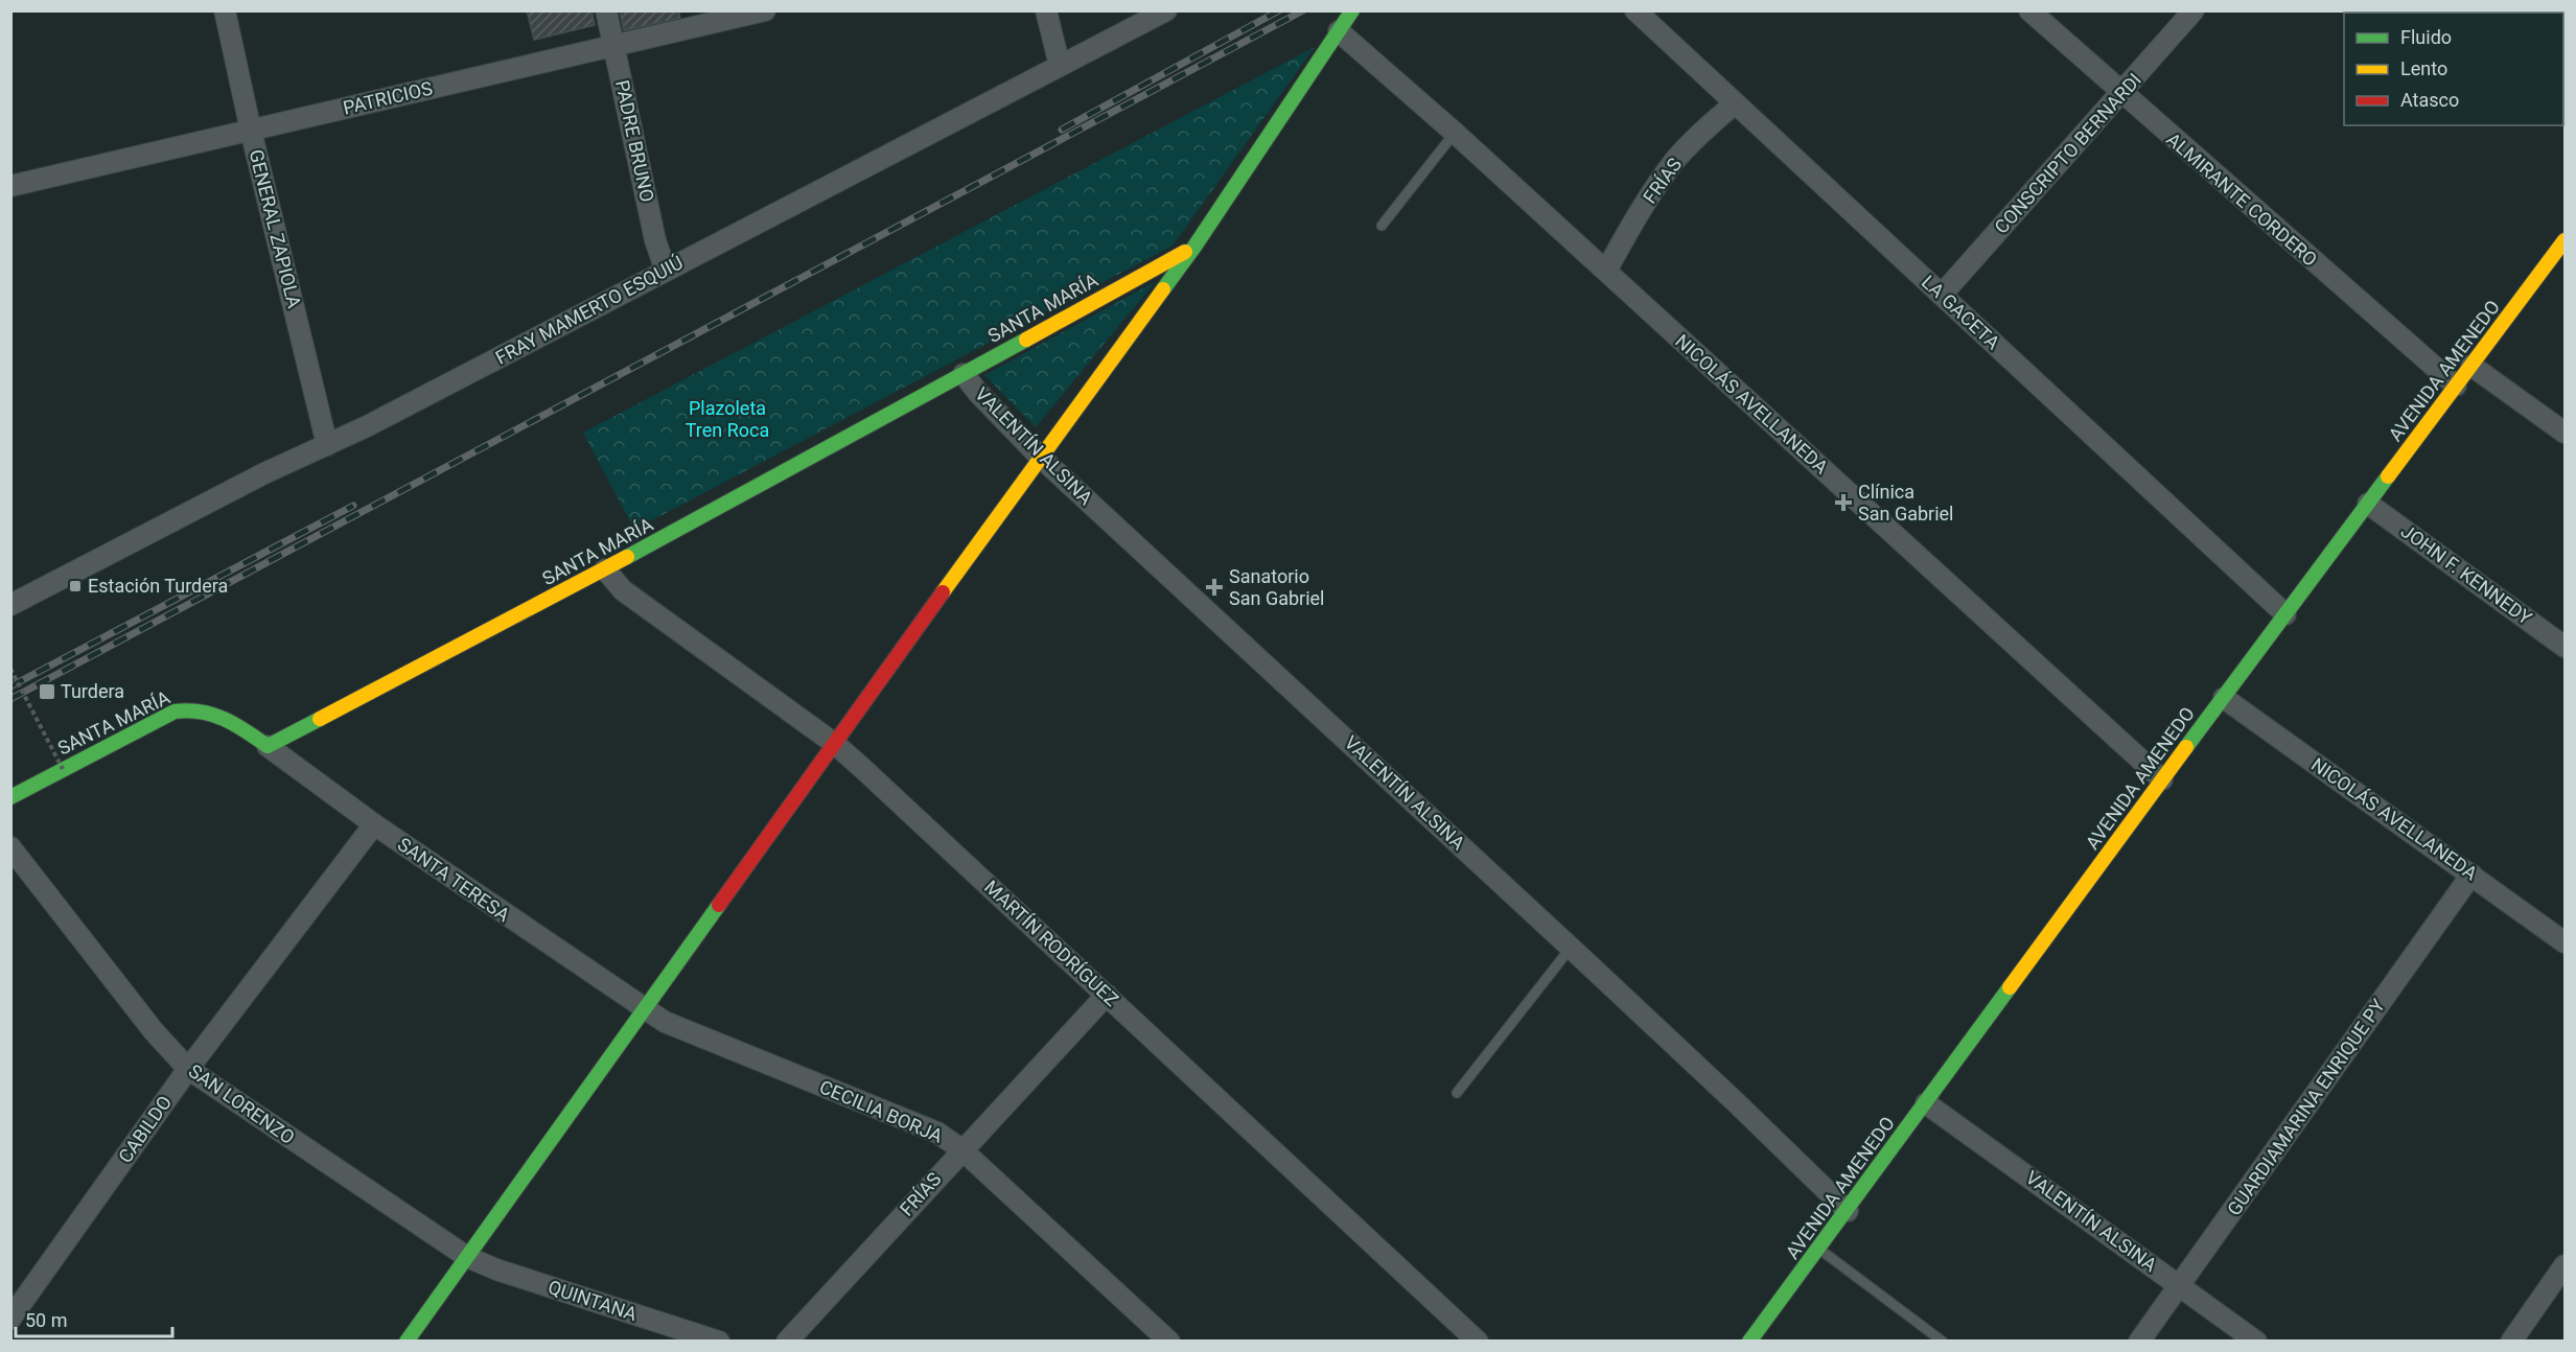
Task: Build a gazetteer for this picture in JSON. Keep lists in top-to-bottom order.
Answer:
{
  "streets": {
    "street": [
      "PATRICIOS",
      "PADRE BRUNO",
      "CONSCRIPTO BERNARDI",
      "FRÍAS",
      "ALMIRANTE CORDERO",
      "GENERAL ZAPIOLA",
      "SANTA MARÍA",
      "FRAY MAMERTO ESQUIÚ",
      "LA GACETA",
      "AVENIDA AMENEDO",
      "NICOLÁS AVELLANEDA",
      "VALENTÍN ALSINA",
      "JOHN F. KENNEDY",
      "SANTA TERESA",
      "MARTÍN RODRÍGUEZ",
      "SAN LORENZO",
      "GUARDIAMARINA ENRIQUE PY",
      "CECILIA BORJA",
      "CABILDO",
      "QUINTANA"
    ]
  },
  "crossings": [
    ["PATRICIOS", "PADRE BRUNO"],
    ["PATRICIOS", "GENERAL ZAPIOLA"],
    ["PADRE BRUNO", "FRAY MAMERTO ESQUIÚ"],
    ["CONSCRIPTO BERNARDI", "ALMIRANTE CORDERO"],
    ["CONSCRIPTO BERNARDI", "LA GACETA"],
    ["FRÍAS", "LA GACETA"],
    ["FRÍAS", "NICOLÁS AVELLANEDA"],
    ["FRÍAS", "MARTÍN RODRÍGUEZ"],
    ["FRÍAS", "CECILIA BORJA"],
    ["ALMIRANTE CORDERO", "AVENIDA AMENEDO"],
    ["GENERAL ZAPIOLA", "FRAY MAMERTO ESQUIÚ"],
    ["SANTA MARÍA", "VALENTÍN ALSINA"],
    ["SANTA MARÍA", "SANTA TERESA"],
    ["SANTA MARÍA", "MARTÍN RODRÍGUEZ"],
    ["LA GACETA", "AVENIDA AMENEDO"],
    ["AVENIDA AMENEDO", "NICOLÁS AVELLANEDA"],
    ["AVENIDA AMENEDO", "VALENTÍN ALSINA"],
    ["AVENIDA AMENEDO", "JOHN F. KENNEDY"],
    ["NICOLÁS AVELLANEDA", "GUARDIAMARINA ENRIQUE PY"],
    ["VALENTÍN ALSINA", "GUARDIAMARINA ENRIQUE PY"],
    ["SANTA TERESA", "CECILIA BORJA"],
    ["SANTA TERESA", "CABILDO"],
    ["SAN LORENZO", "CABILDO"],
    ["SAN LORENZO", "QUINTANA"]
  ],
  "parks": ["Plazoleta Tren Roca"],
  "places": {
    "health": ["Clínica San Gabriel", "Sanatorio San Gabriel"],
    "transit": ["Estación Turdera", "Turdera"]
  },
  "legend": ["Fluido", "Lento", "Atasco"],
  "scale_bar": "50 m"
}
